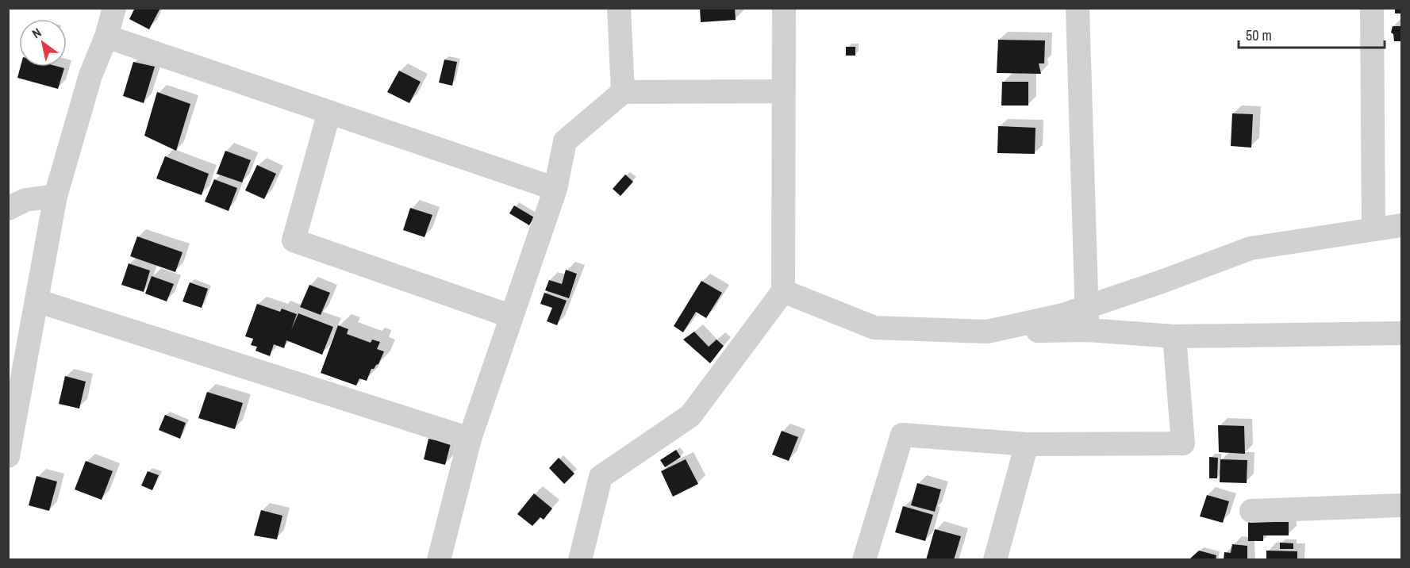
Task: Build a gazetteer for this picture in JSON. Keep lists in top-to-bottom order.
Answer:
{
  "scale_bar": "50 m",
  "north": "top left"
}
